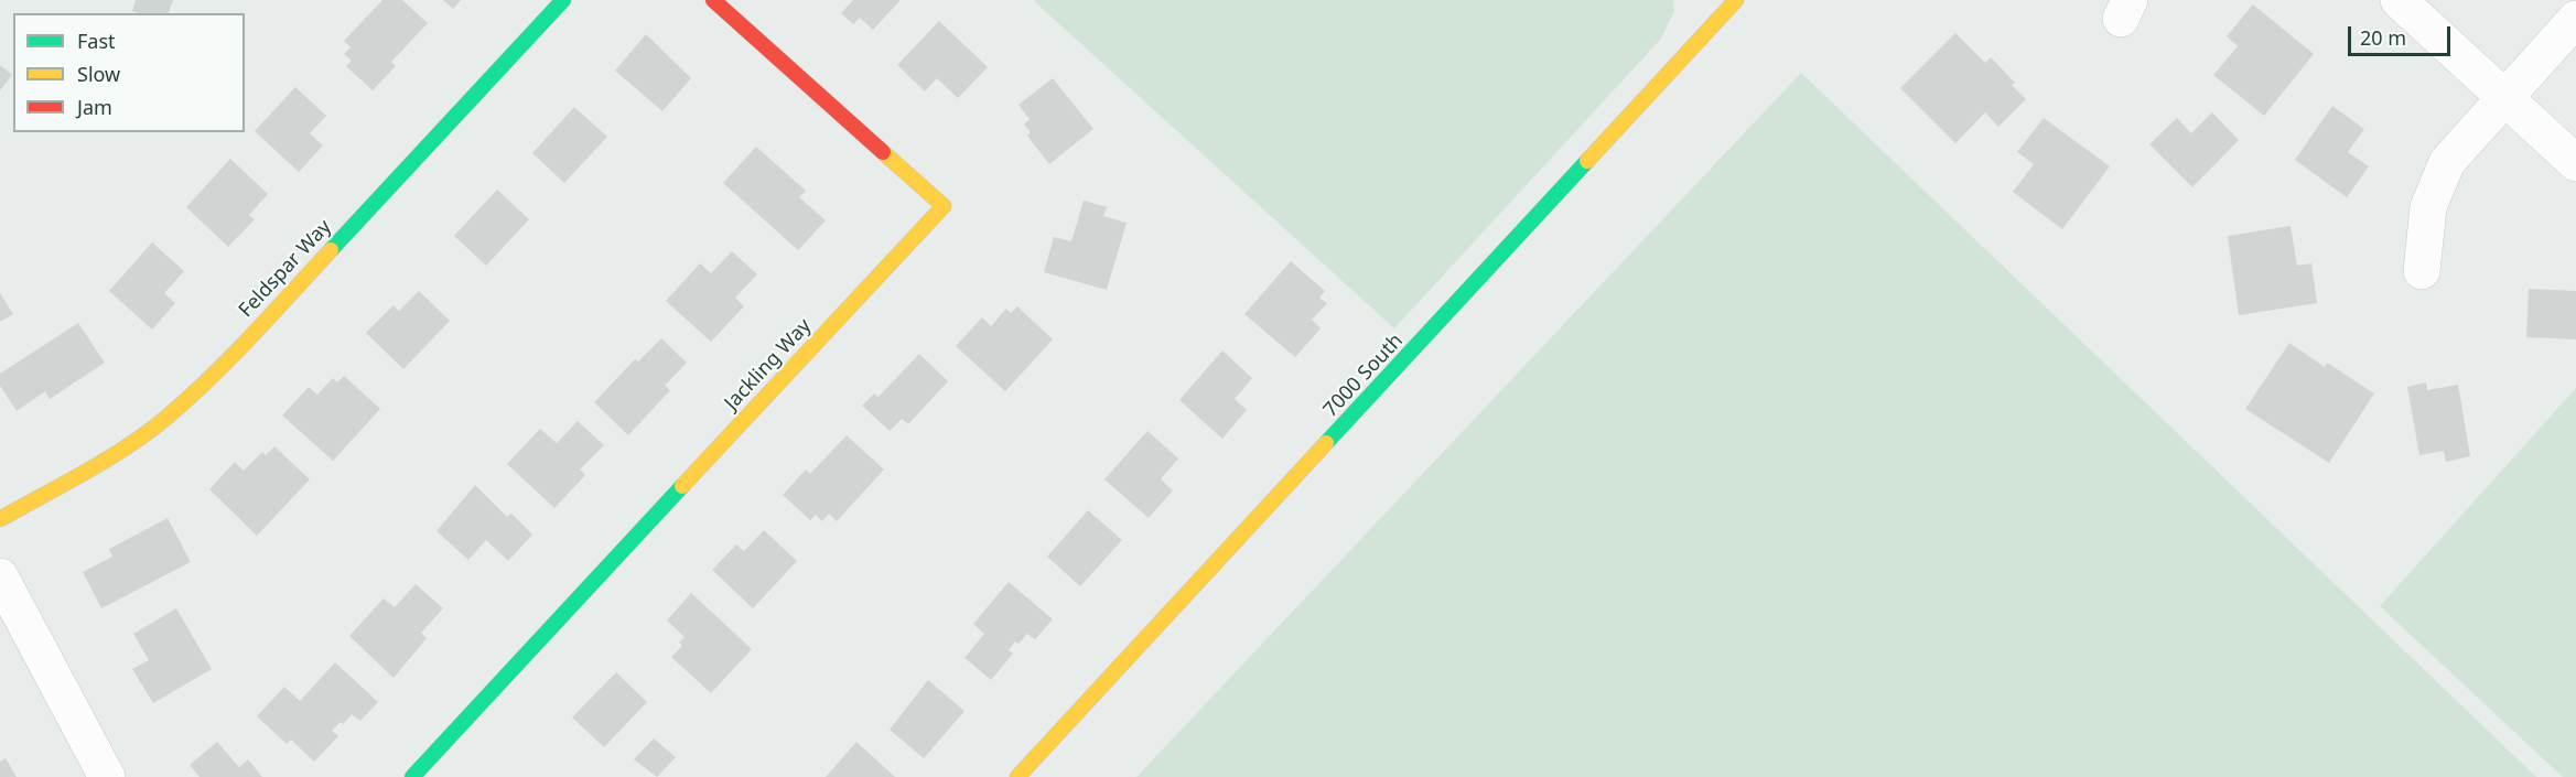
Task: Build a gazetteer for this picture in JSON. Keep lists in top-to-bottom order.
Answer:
{
  "streets": {
    "street": ["Feldspar Way", "Jackling Way", "7000 South"]
  },
  "legend": ["Fast", "Slow", "Jam"],
  "scale_bar": "20 m"
}
